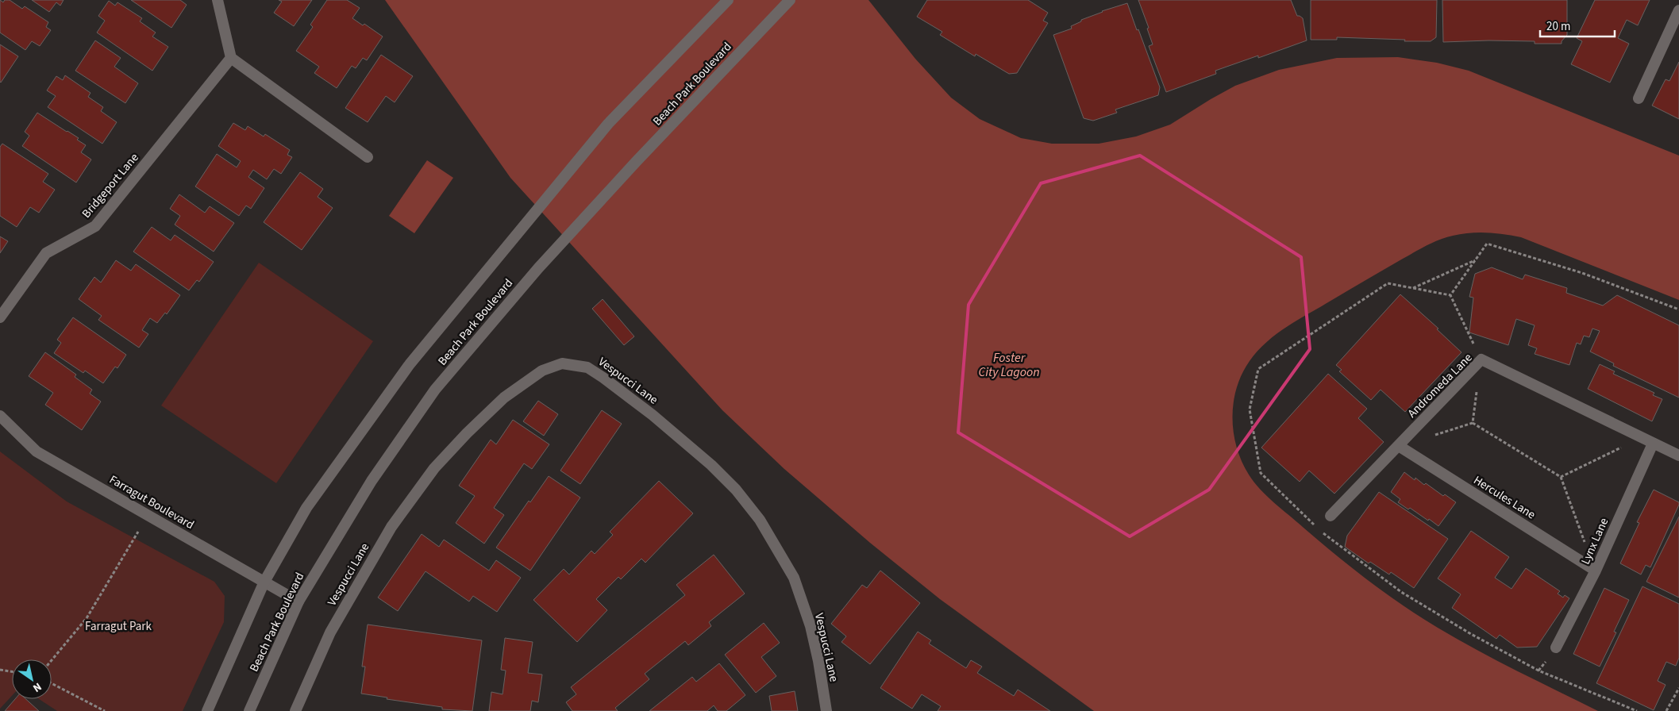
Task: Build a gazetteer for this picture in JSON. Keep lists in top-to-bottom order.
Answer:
{
  "streets": {
    "street": [
      "Beach Park Boulevard",
      "Bridgeport Lane",
      "Vespucci Lane",
      "Andromeda Lane",
      "Hercules Lane",
      "Farragut Boulevard",
      "Lynx Lane"
    ]
  },
  "crossings": [
    ["Beach Park Boulevard", "Farragut Boulevard"],
    ["Andromeda Lane", "Hercules Lane"],
    ["Andromeda Lane", "Lynx Lane"],
    ["Hercules Lane", "Lynx Lane"]
  ],
  "water": ["Foster City Lagoon"],
  "parks": ["Farragut Park"],
  "scale_bar": "20 m",
  "north": "bottom right"
}
